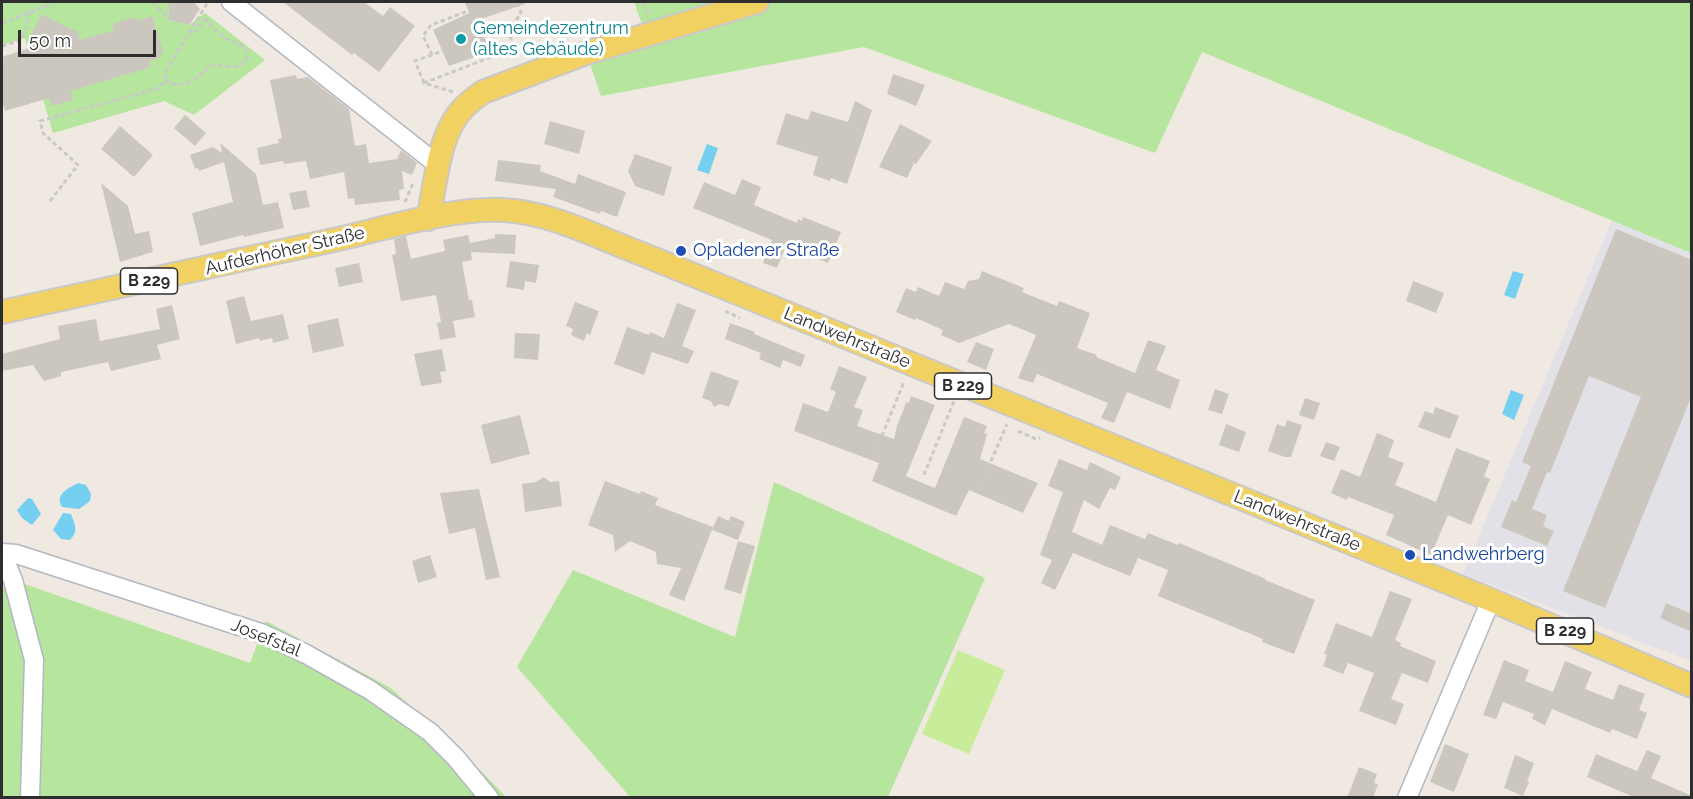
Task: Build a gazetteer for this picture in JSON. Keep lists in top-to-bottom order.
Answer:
{
  "streets": {
    "main road": ["Aufderhöher Straße", "B 229", "Landwehrstraße"],
    "street": ["Josefstal"]
  },
  "crossings": [
    ["Aufderhöher Straße", "Landwehrstraße"]
  ],
  "places": ["Gemeindezentrum (altes Gebäude)", "Opladener Straße", "Landwehrberg"],
  "scale_bar": "50 m"
}
